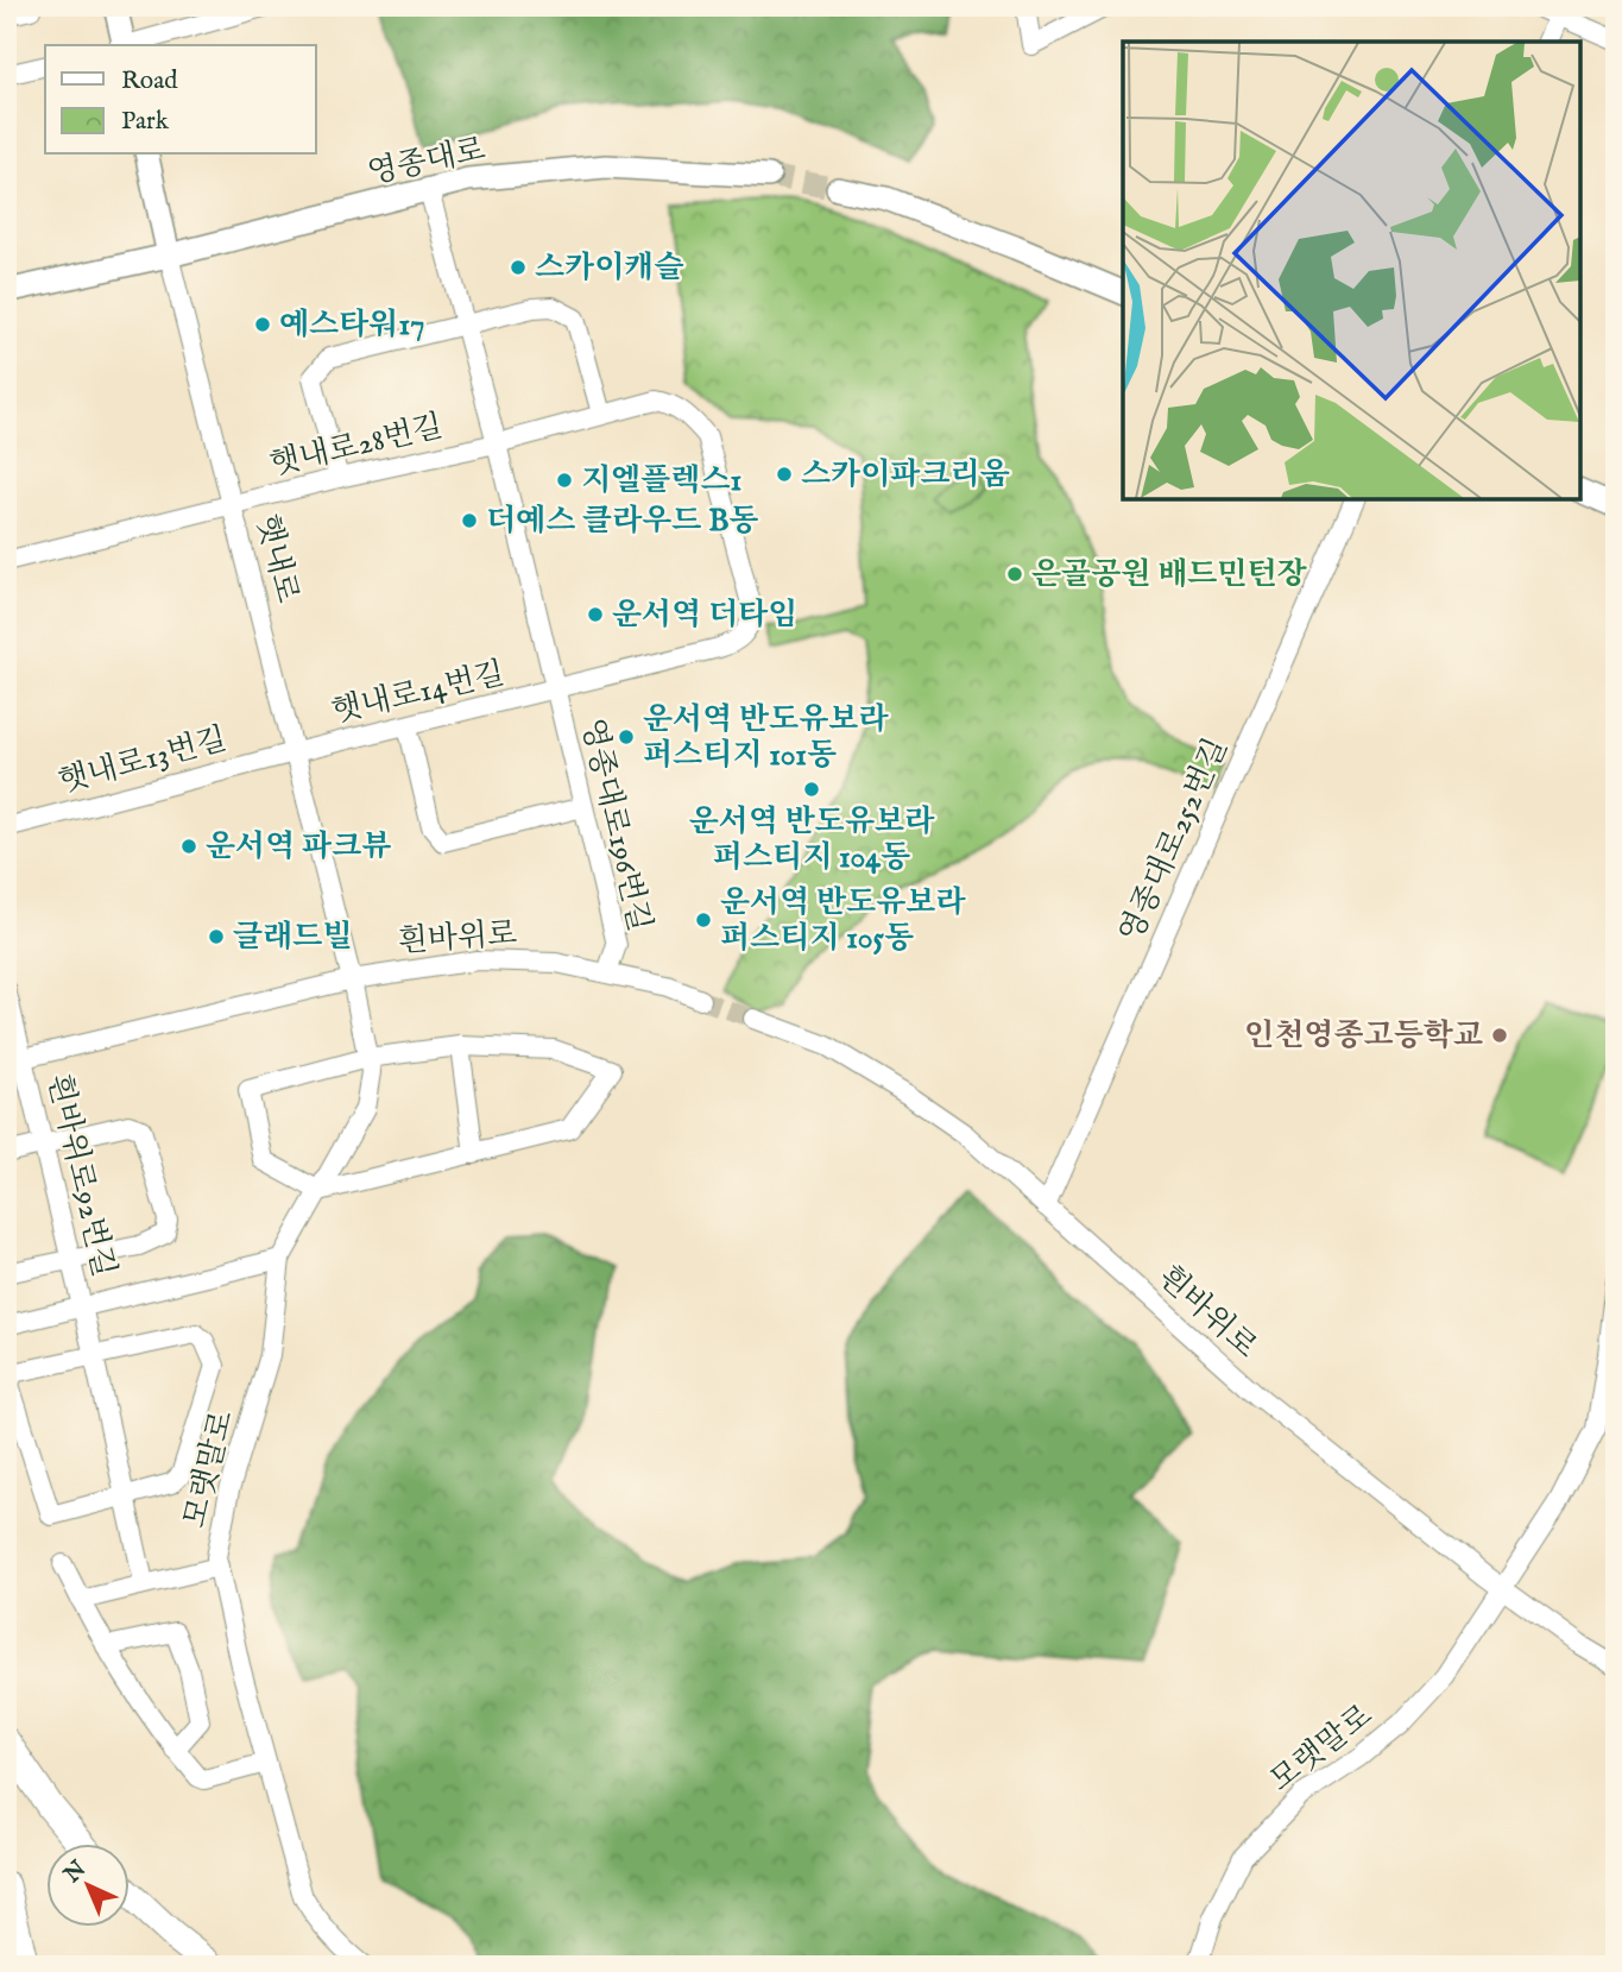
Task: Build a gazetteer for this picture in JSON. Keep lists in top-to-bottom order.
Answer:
{
  "streets": {
    "main road": ["영종대로", "햇내로"],
    "street": [
      "햇내로28번길",
      "햇내로14번길",
      "햇내로13번길",
      "영종대로196번길",
      "영종대로252번길",
      "흰바위로",
      "흰바위로92번길",
      "모랫말로"
    ]
  },
  "crossings": [
    ["영종대로", "햇내로"],
    ["영종대로", "영종대로196번길"],
    ["햇내로28번길", "햇내로"],
    ["햇내로28번길", "영종대로196번길"],
    ["햇내로", "햇내로14번길"],
    ["햇내로", "햇내로13번길"],
    ["햇내로", "흰바위로"],
    ["햇내로", "모랫말로"],
    ["햇내로14번길", "햇내로13번길"],
    ["햇내로14번길", "영종대로196번길"],
    ["영종대로196번길", "흰바위로"],
    ["영종대로252번길", "흰바위로"],
    ["흰바위로", "흰바위로92번길"],
    ["흰바위로", "모랫말로"]
  ],
  "places": [
    "스카이캐슬",
    "예스타워17",
    "스카이파크리움",
    "지엘플렉스1",
    "더예스 클라우드 B동",
    "은골공원 배드민턴장",
    "운서역 더타임",
    "운서역 반도유보라 퍼스티지 101동",
    "운서역 반도유보라 퍼스티지 104동",
    "운서역 파크뷰",
    "운서역 반도유보라 퍼스티지 105동",
    "글래드빌",
    "인천영종고등학교"
  ],
  "legend": ["Road", "Park"],
  "north": "top left"
}
